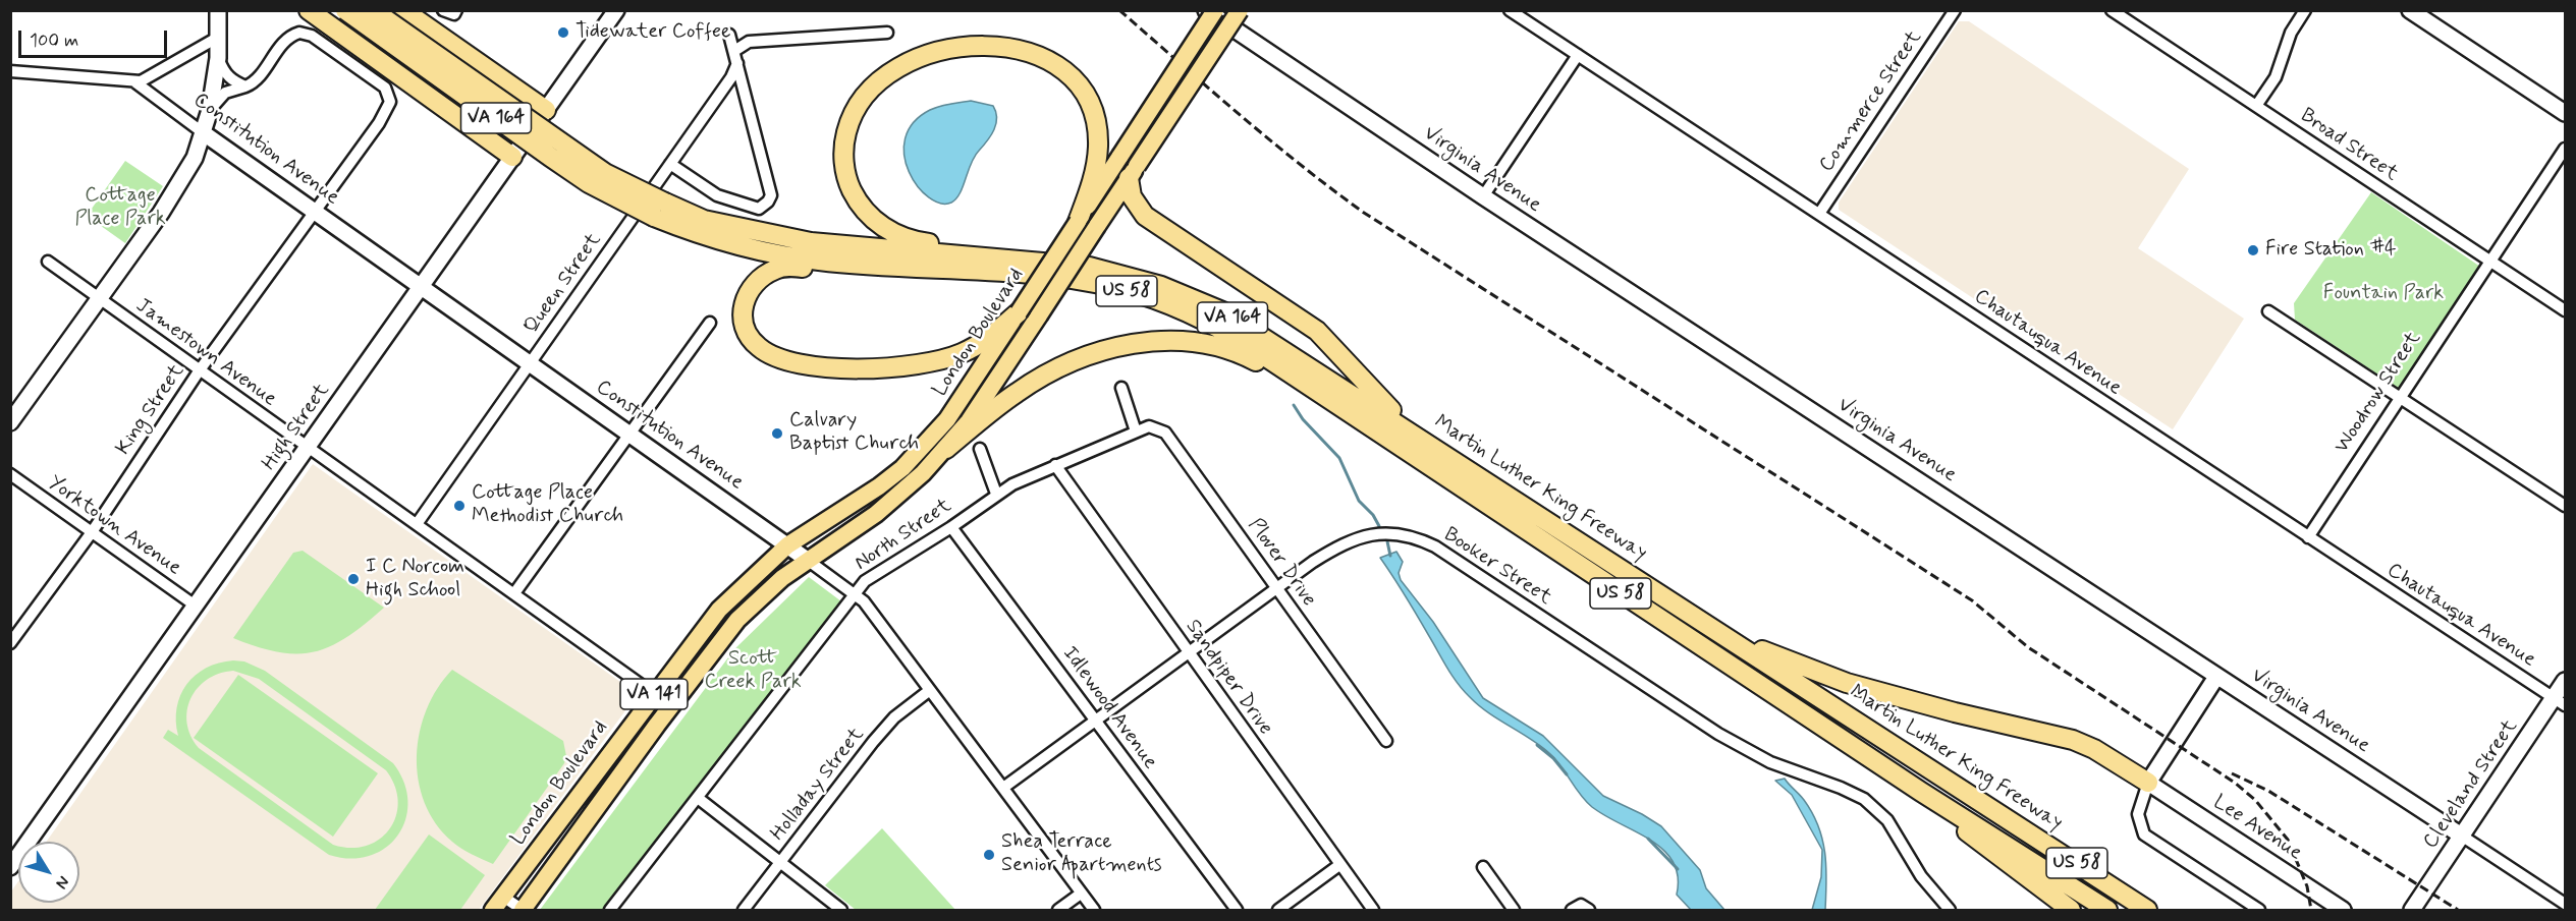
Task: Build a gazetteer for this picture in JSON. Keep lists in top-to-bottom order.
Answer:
{
  "streets": {
    "highway": ["VA 164", "US 58", "Martin Luther King Freeway"],
    "main road": ["London Boulevard", "VA 141"],
    "street": [
      "Commerce Street",
      "Broad Street",
      "Constitution Avenue",
      "Virginia Avenue",
      "Queen Street",
      "Chautauqua Avenue",
      "Jamestown Avenue",
      "Woodrow Street",
      "King Street",
      "High Street",
      "Yorktown Avenue",
      "North Street",
      "Plover Drive",
      "Booker Street",
      "Sandpiper Drive",
      "Idlewood Avenue",
      "Holladay Street",
      "Cleveland Street",
      "Lee Avenue"
    ]
  },
  "crossings": [
    ["Commerce Street", "Chautauqua Avenue"],
    ["VA 164", "US 58"],
    ["VA 164", "Martin Luther King Freeway"],
    ["Broad Street", "Woodrow Street"],
    ["Constitution Avenue", "Queen Street"],
    ["Constitution Avenue", "London Boulevard"],
    ["Constitution Avenue", "King Street"],
    ["Constitution Avenue", "High Street"],
    ["Constitution Avenue", "North Street"],
    ["Constitution Avenue", "Booker Street"],
    ["Constitution Avenue", "Holladay Street"],
    ["Virginia Avenue", "Cleveland Street"],
    ["Queen Street", "Jamestown Avenue"],
    ["US 58", "London Boulevard"],
    ["US 58", "Martin Luther King Freeway"],
    ["London Boulevard", "Jamestown Avenue"],
    ["Chautauqua Avenue", "Woodrow Street"],
    ["Chautauqua Avenue", "Cleveland Street"],
    ["Jamestown Avenue", "King Street"],
    ["Jamestown Avenue", "High Street"],
    ["King Street", "Yorktown Avenue"],
    ["High Street", "Yorktown Avenue"],
    ["North Street", "Plover Drive"],
    ["North Street", "Sandpiper Drive"],
    ["North Street", "Idlewood Avenue"],
    ["Plover Drive", "Booker Street"],
    ["Booker Street", "Sandpiper Drive"],
    ["Booker Street", "Idlewood Avenue"]
  ],
  "parks": ["Cottage Place Park", "Fountain Park", "Scott Creek Park"],
  "places": [
    "Tidewater Coffee",
    "Fire Station #4",
    "Calvary Baptist Church",
    "Cottage Place Methodist Church",
    "I C Norcom High School",
    "Shea Terrace Senior Apartments"
  ],
  "scale_bar": "100 m",
  "north": "bottom right"
}
